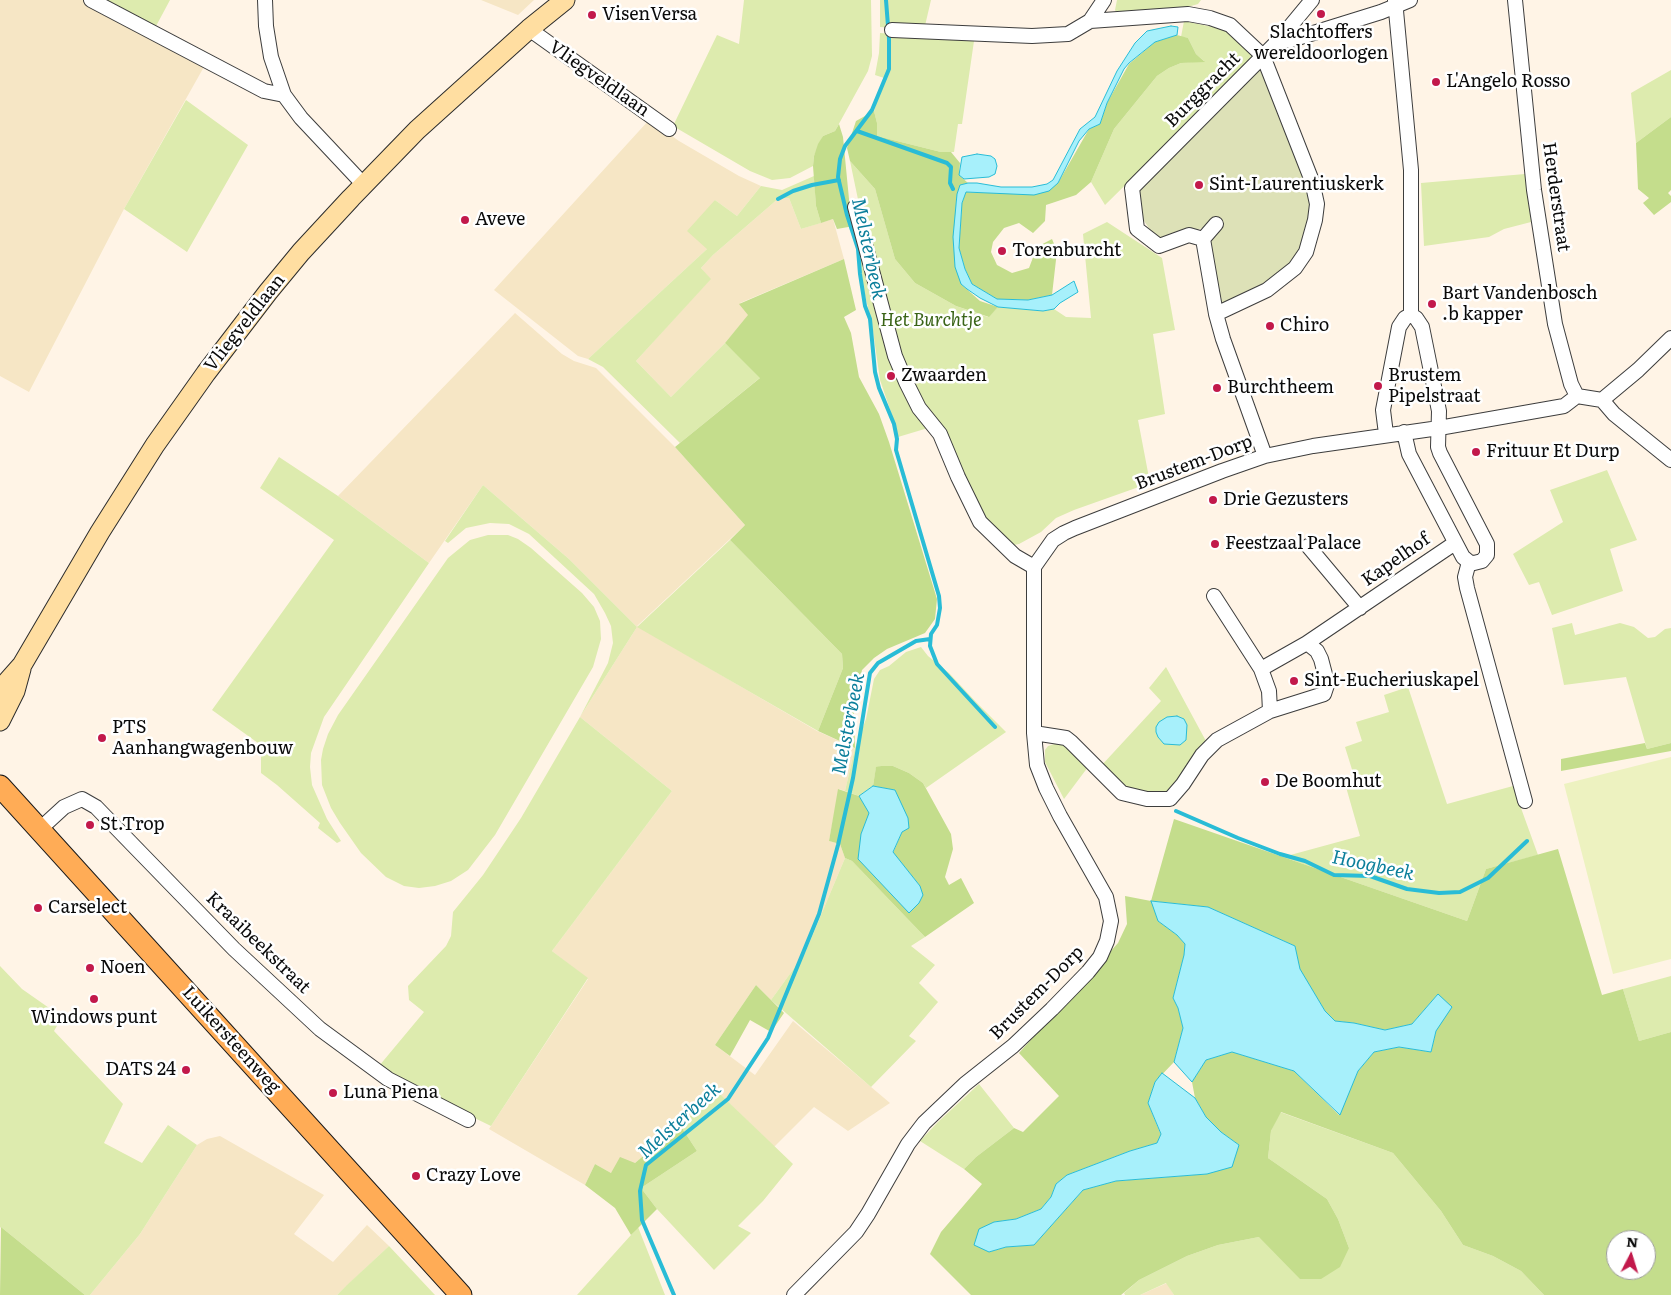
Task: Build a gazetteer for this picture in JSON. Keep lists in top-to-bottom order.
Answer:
{
  "streets": {
    "main road": ["Vliegveldlaan", "Luikersteenweg"],
    "street": [
      "Burggracht",
      "Herderstraat",
      "Brustem-Dorp",
      "Kapelhof",
      "Kraaibeekstraat"
    ]
  },
  "crossings": [
    ["Herderstraat", "Brustem-Dorp"],
    ["Kraaibeekstraat", "Luikersteenweg"]
  ],
  "water": ["Melsterbeek", "Hoogbeek"],
  "parks": ["Het Burchtje"],
  "places": [
    "Slachtoffers wereldoorlogen",
    "VisenVersa",
    "L'Angelo Rosso",
    "Sint-Laurentiuskerk",
    "Aveve",
    "Torenburcht",
    "Bart Vandenbosch .b kapper",
    "Chiro",
    "Zwaarden",
    "Brustem Pipelstraat",
    "Burchtheem",
    "Frituur Et Durp",
    "Drie Gezusters",
    "Feestzaal Palace",
    "Sint-Eucheriuskapel",
    "PTS Aanhangwagenbouw",
    "De Boomhut",
    "St.Trop",
    "Carselect",
    "Noen",
    "Windows punt",
    "DATS 24",
    "Luna Piena",
    "Crazy Love"
  ],
  "north": "top"
}
